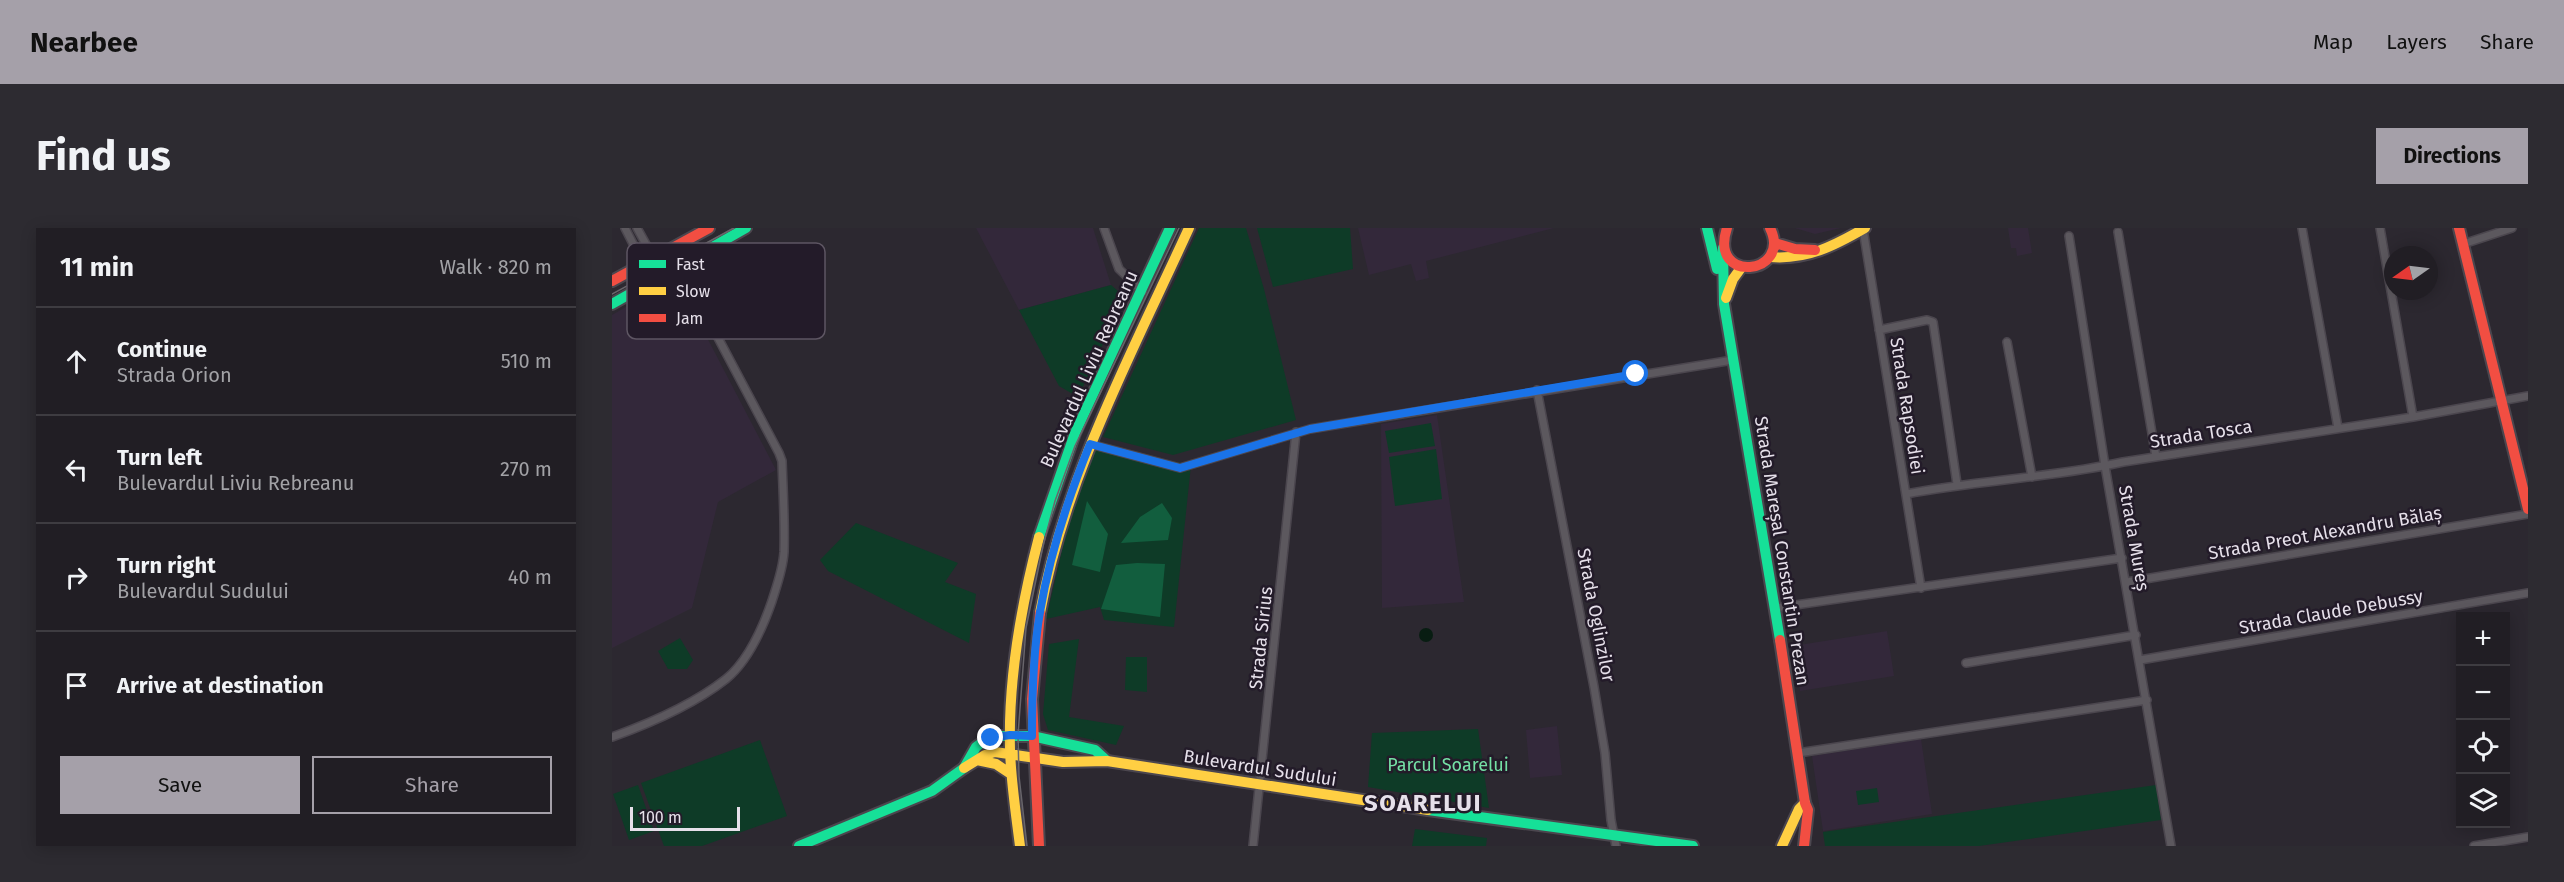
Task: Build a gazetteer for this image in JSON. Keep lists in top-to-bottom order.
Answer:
{
  "streets": {
    "main road": ["Bulevardul Liviu Rebreanu", "Strada Mareșal Constantin Prezan", "Bulevardul Sudului"],
    "street": [
      "Strada Rapsodiei",
      "Strada Tosca",
      "Strada Preot Alexandru Bălaș",
      "Strada Mureș",
      "Strada Claude Debussy",
      "Strada Oglinzilor",
      "Strada Sirius"
    ]
  },
  "crossings": [
    ["Bulevardul Liviu Rebreanu", "Bulevardul Sudului"],
    ["Strada Rapsodiei", "Strada Tosca"],
    ["Strada Tosca", "Strada Mureș"],
    ["Strada Preot Alexandru Bălaș", "Strada Mureș"],
    ["Strada Mureș", "Strada Claude Debussy"],
    ["Strada Oglinzilor", "Bulevardul Sudului"],
    ["Strada Sirius", "Bulevardul Sudului"]
  ],
  "districts": ["SOARELUI"],
  "parks": ["Parcul Soarelui"],
  "legend": ["Fast", "Slow", "Jam"],
  "scale_bar": "100 m",
  "north": "left",
  "page": {
    "header": "Nearbee",
    "nav": ["Map", "Layers", "Share"],
    "buttons": [
      "Directions",
      ["Save", "Share"]
    ],
    "title": "Find us",
    "heading": ["11 min", "Walk · 820 m"],
    "list": [
      ["Continue", "Strada Orion", "510 m"],
      ["Turn left", "Bulevardul Liviu Rebreanu", "270 m"],
      ["Turn right", "Bulevardul Sudului", "40 m"],
      "Arrive at destination"
    ],
    "map_buttons": ["+", "−"],
    "scale": "100 m"
  }
}
